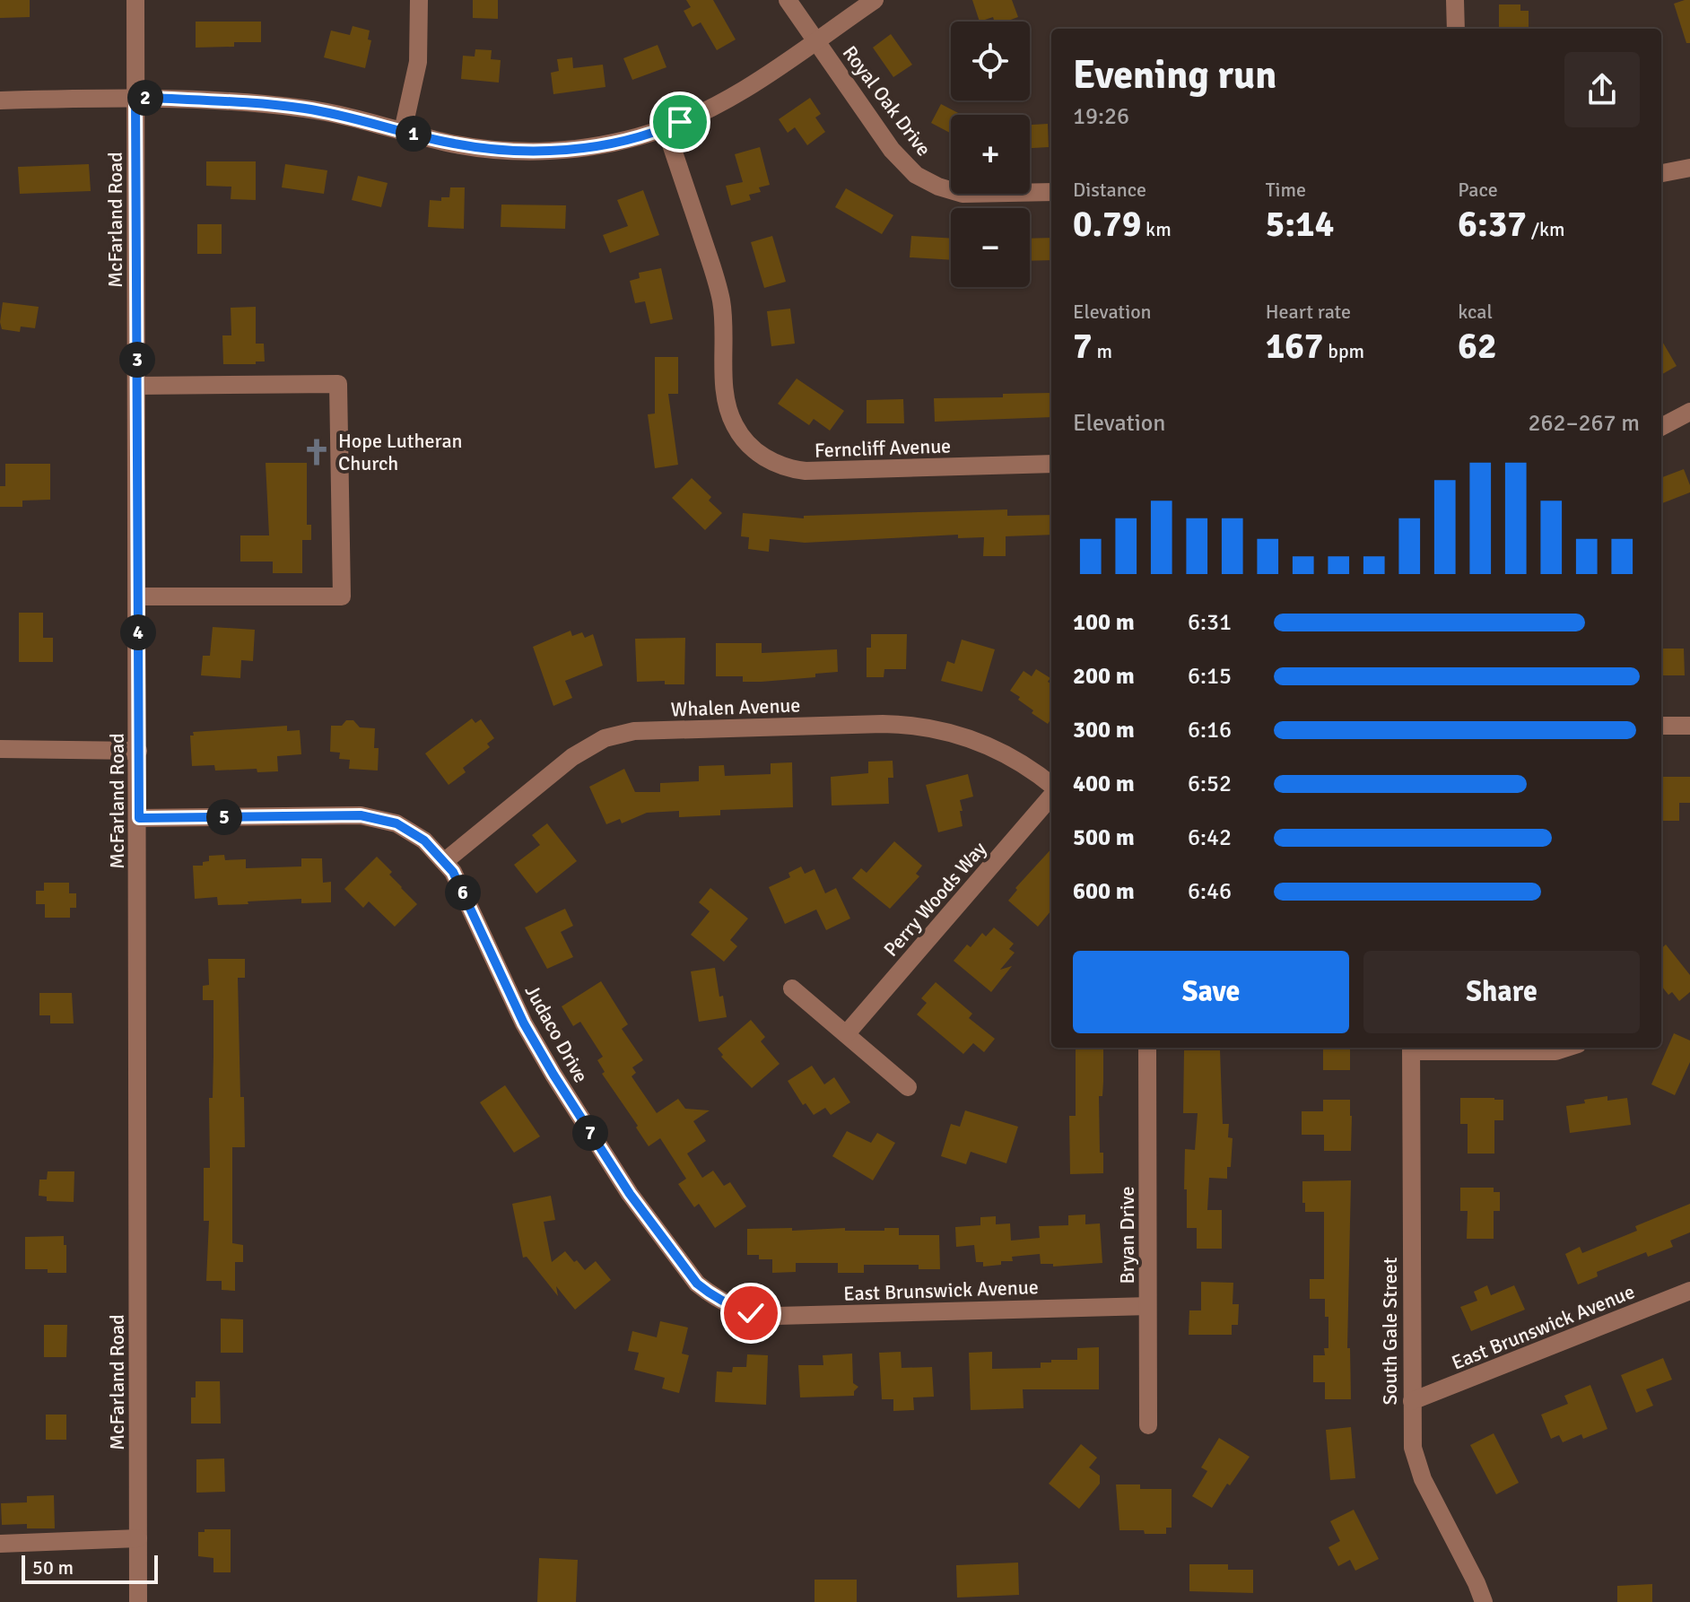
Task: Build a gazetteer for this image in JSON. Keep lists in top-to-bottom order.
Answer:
{
  "streets": {
    "street": [
      "Royal Oak Drive",
      "McFarland Road",
      "Ferncliff Avenue",
      "Whalen Avenue",
      "Perry Woods Way",
      "Judaco Drive",
      "Bryan Drive",
      "East Brunswick Avenue",
      "South Gale Street"
    ]
  },
  "crossings": [
    ["McFarland Road", "Judaco Drive"],
    ["Whalen Avenue", "Judaco Drive"],
    ["Judaco Drive", "East Brunswick Avenue"],
    ["Bryan Drive", "East Brunswick Avenue"],
    ["East Brunswick Avenue", "South Gale Street"]
  ],
  "places": {
    "church": ["Hope Lutheran Church"]
  },
  "scale_bar": "50 m",
  "page": {
    "map_buttons": ["+", "−"],
    "heading": ["Evening run", "19:26"],
    "pins": [
      "2",
      "1",
      "3",
      "4",
      "5",
      "6",
      "7"
    ],
    "stats": [
      ["Distance", "0.79 km"],
      ["Time", "5:14"],
      ["Pace", "6:37 /km"],
      ["Elevation", "7 m"],
      ["Heart rate", "167 bpm"],
      ["kcal", "62"]
    ],
    "chart": ["Elevation", "262–267 m"],
    "list": [
      {
        "name": "100 m",
        "note": "6:31"
      },
      {
        "name": "200 m",
        "note": "6:15"
      },
      {
        "name": "300 m",
        "note": "6:16"
      },
      {
        "name": "400 m",
        "note": "6:52"
      },
      {
        "name": "500 m",
        "note": "6:42"
      },
      {
        "name": "600 m",
        "note": "6:46"
      }
    ],
    "buttons": ["Save", "Share"],
    "scale": "50 m"
  }
}
